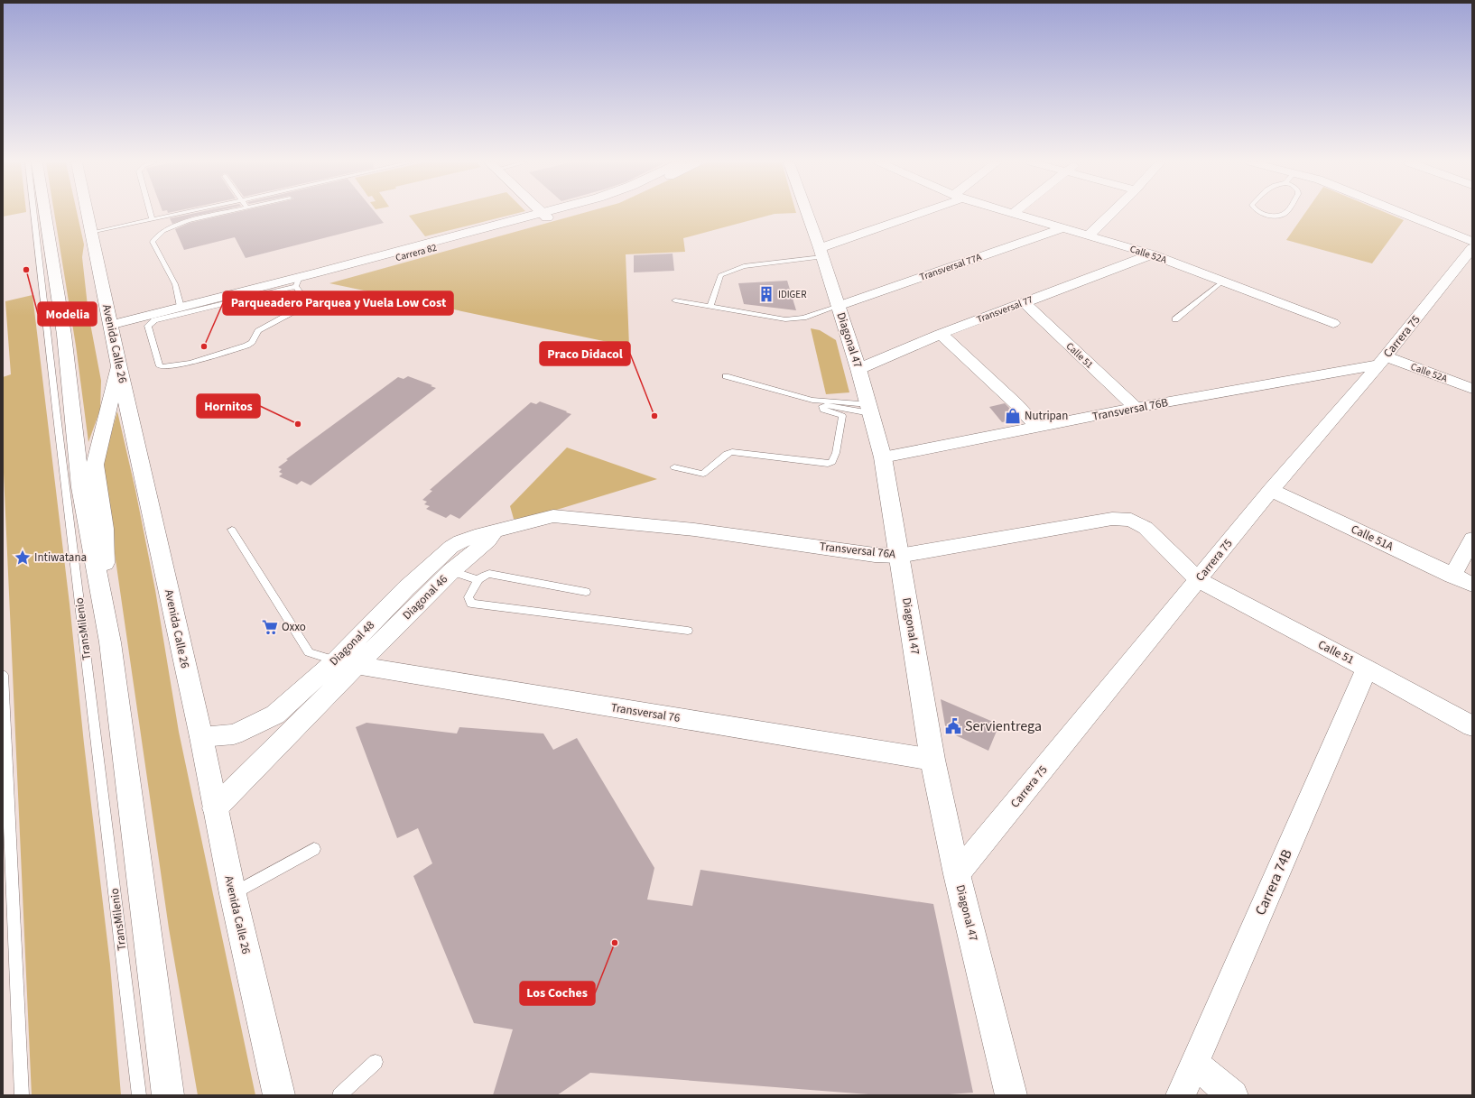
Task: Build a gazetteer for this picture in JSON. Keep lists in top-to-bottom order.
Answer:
{
  "streets": {
    "main road": ["Carrera 82", "Diagonal 47", "Avenida Calle 26"],
    "street": [
      "Calle 52A",
      "Transversal 77A",
      "Transversal 77",
      "Carrera 75",
      "Calle 51",
      "Transversal 76B",
      "Calle 51A",
      "Transversal 76A",
      "Diagonal 46",
      "Diagonal 48",
      "Transversal 76",
      "Carrera 74B"
    ],
    "lane": ["TransMilenio"]
  },
  "crossings": [
    ["Carrera 82", "Avenida Calle 26"],
    ["Calle 52A", "Transversal 77A"],
    ["Calle 52A", "Transversal 77"],
    ["Calle 52A", "Carrera 75"],
    ["Calle 52A", "Transversal 76B"],
    ["Transversal 77A", "Diagonal 47"],
    ["Transversal 77", "Diagonal 47"],
    ["Transversal 77", "Calle 51"],
    ["Carrera 75", "Diagonal 47"],
    ["Carrera 75", "Calle 51"],
    ["Carrera 75", "Transversal 76B"],
    ["Carrera 75", "Calle 51A"],
    ["Carrera 75", "Transversal 76A"],
    ["Diagonal 47", "Transversal 76B"],
    ["Diagonal 47", "Transversal 76A"],
    ["Diagonal 47", "Transversal 76"],
    ["Avenida Calle 26", "Diagonal 48"],
    ["Calle 51", "Transversal 76B"],
    ["Calle 51", "Transversal 76A"],
    ["Calle 51", "Carrera 74B"],
    ["Transversal 76A", "Diagonal 46"],
    ["Transversal 76A", "Diagonal 48"],
    ["Diagonal 46", "Diagonal 48"],
    ["Diagonal 46", "Transversal 76"],
    ["Diagonal 48", "Transversal 76"]
  ],
  "places": {
    "other": [
      "Modelia",
      "Parqueadero Parquea y Vuela Low Cost",
      "Praco Didacol",
      "Hornitos",
      "Los Coches"
    ],
    "building": ["IDIGER"],
    "shop": ["Nutripan"],
    "place": ["Intiwatana"],
    "supermarket": ["Oxxo"],
    "public building": ["Servientrega"]
  }
}
